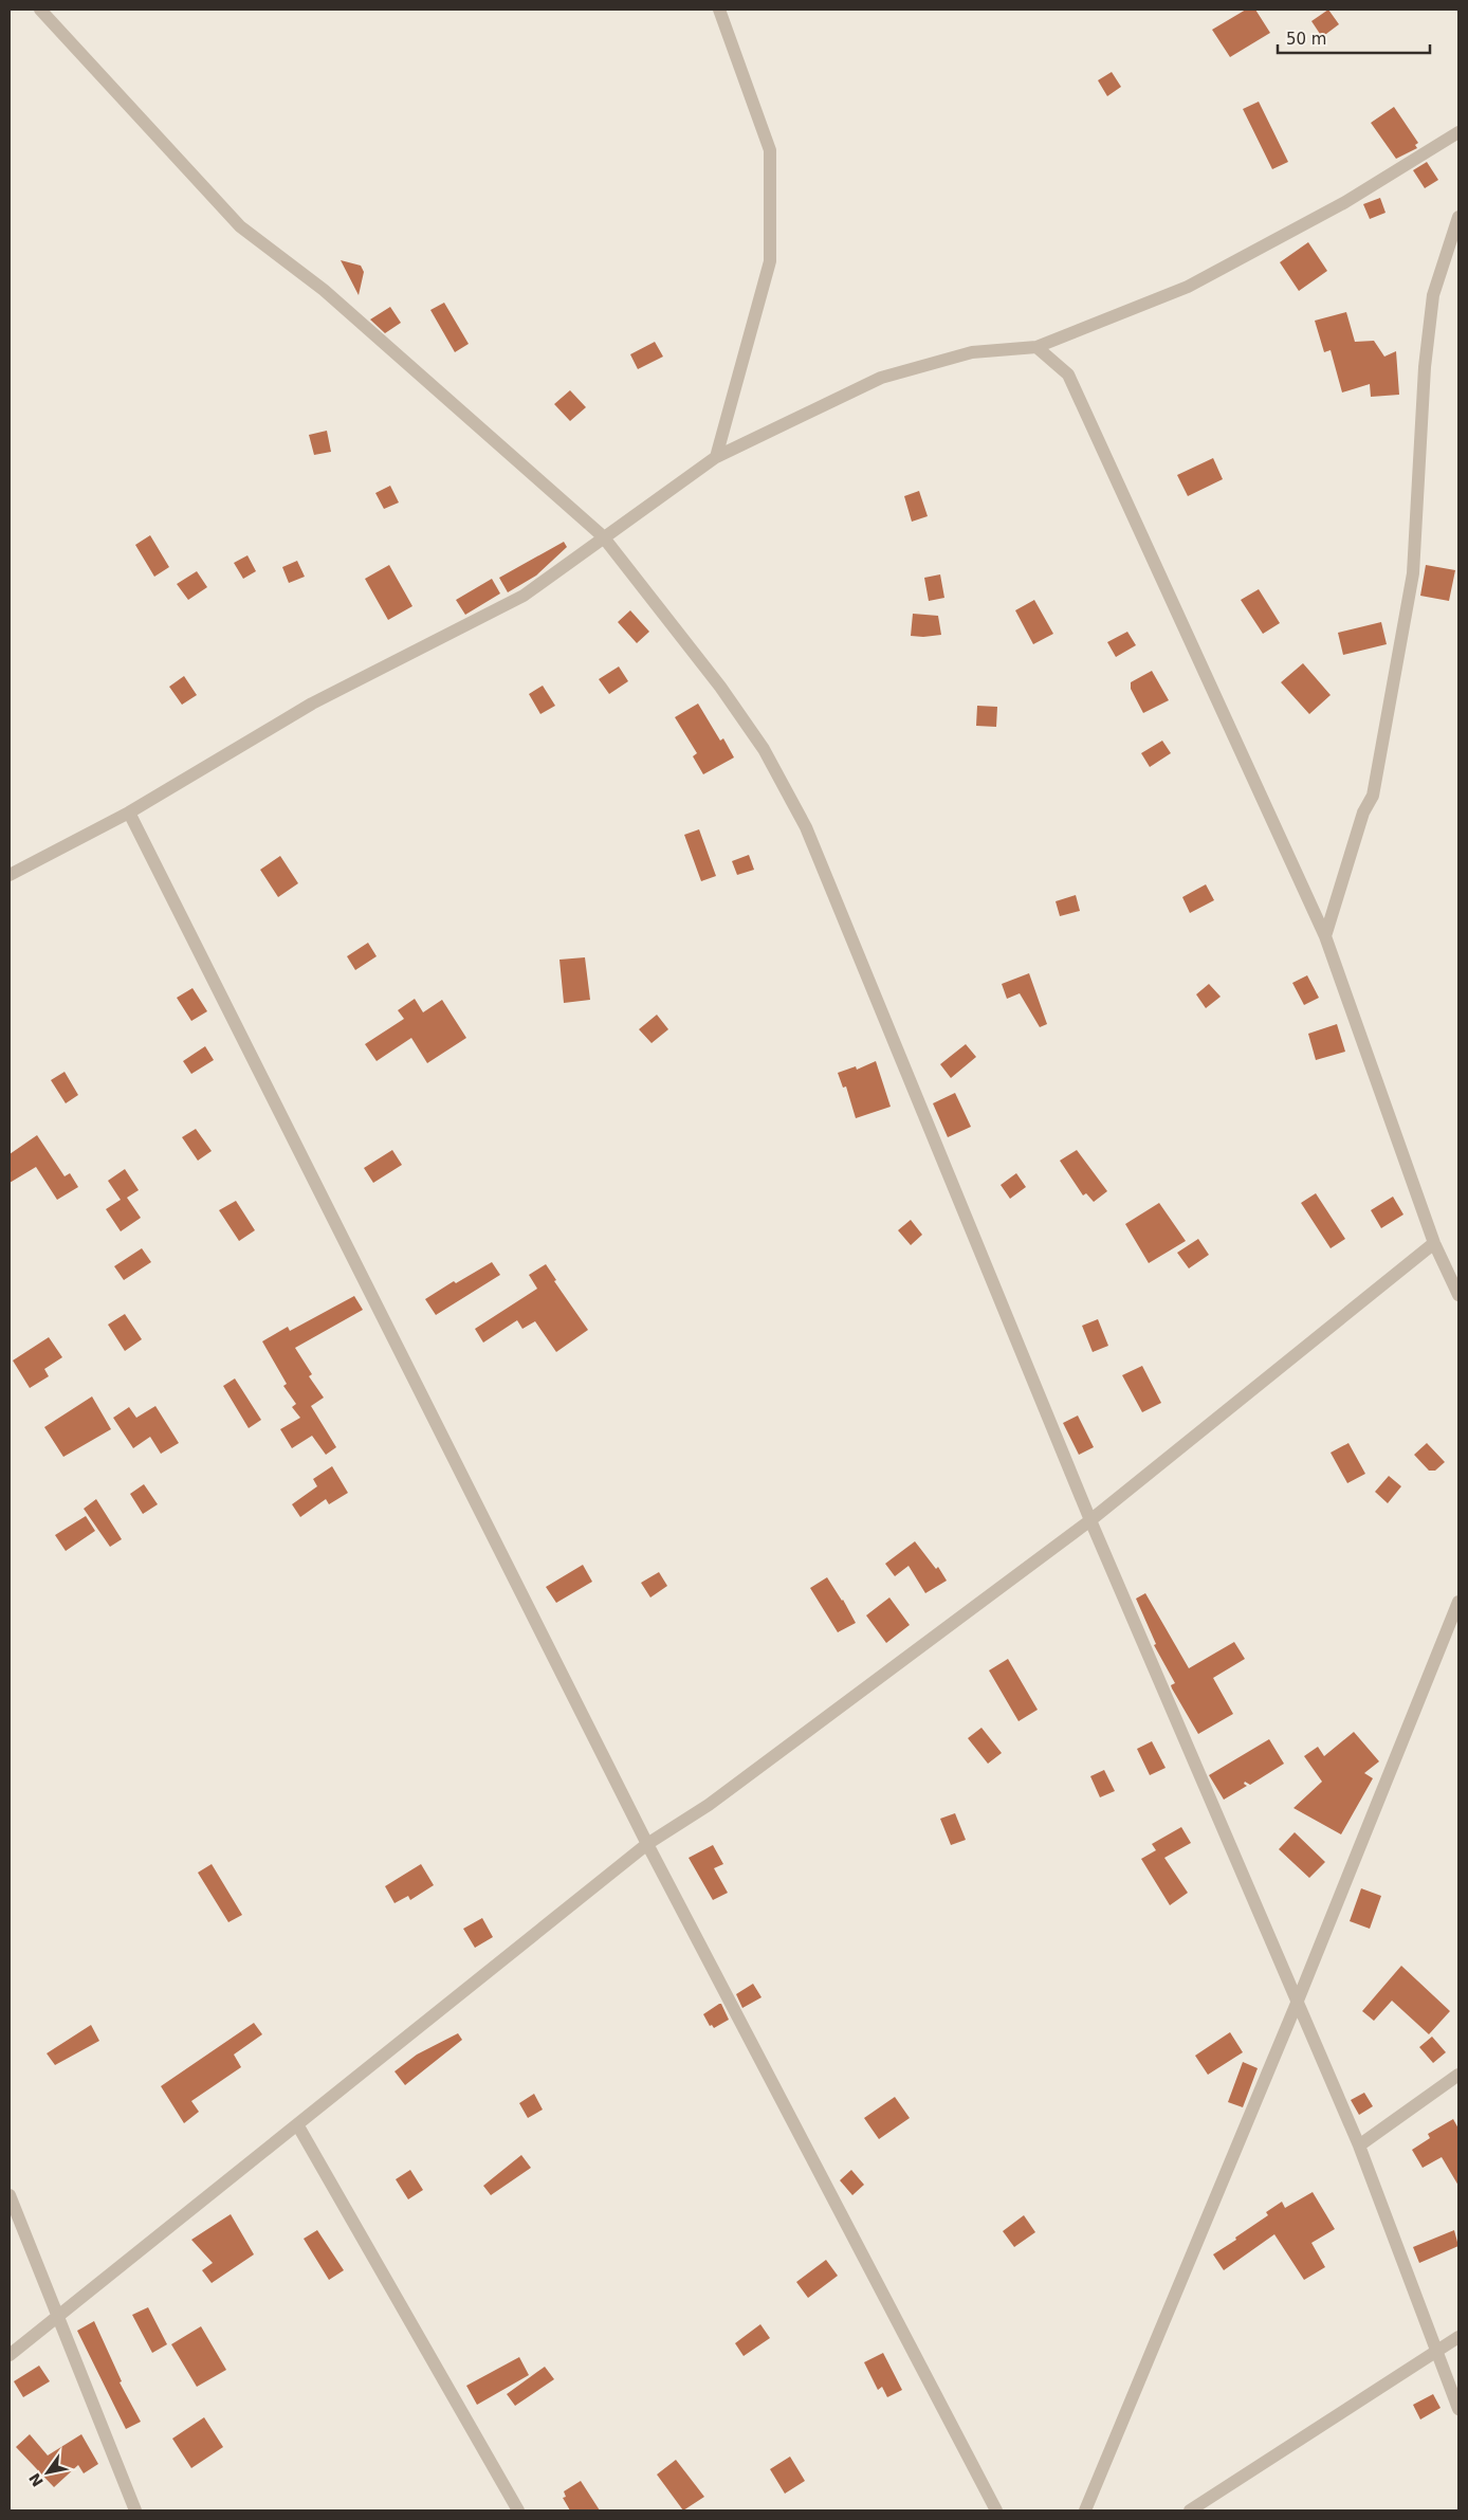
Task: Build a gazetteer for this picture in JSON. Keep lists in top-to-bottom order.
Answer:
{
  "scale_bar": "50 m",
  "north": "bottom left"
}
